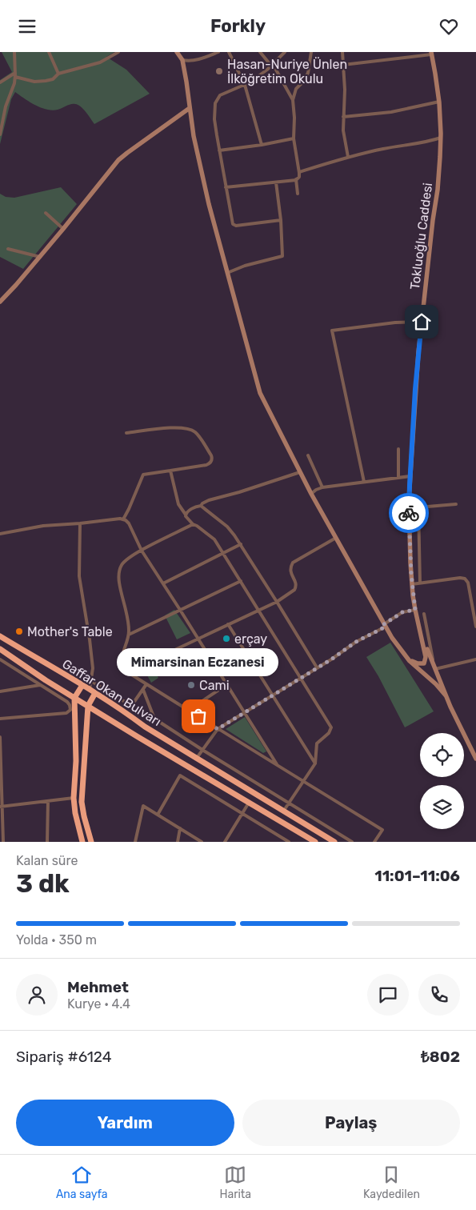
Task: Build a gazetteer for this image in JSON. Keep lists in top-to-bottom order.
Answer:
{
  "streets": {
    "highway": ["Gaffar Okan Bulvarı"],
    "street": ["Tokluoğlu Caddesi"]
  },
  "places": [
    "Hasan-Nuriye Ünlen İlköğretim Okulu",
    "Mother's Table",
    "erçay",
    "Cami",
    "Mimarsinan Eczanesi"
  ],
  "page": {
    "header": "Forkly",
    "bubble": "Mimarsinan Eczanesi",
    "heading": ["3 dk", "Kalan süre", "11:01–11:06"],
    "panel": [
      "Mehmet",
      "Kurye · 4.4",
      "Sipariş #6124",
      "₺802"
    ],
    "bar": "Yolda · 350 m",
    "buttons": ["Yardım", "Paylaş"],
    "tabs": ["Ana sayfa", "Harita", "Kaydedilen"]
  }
}
